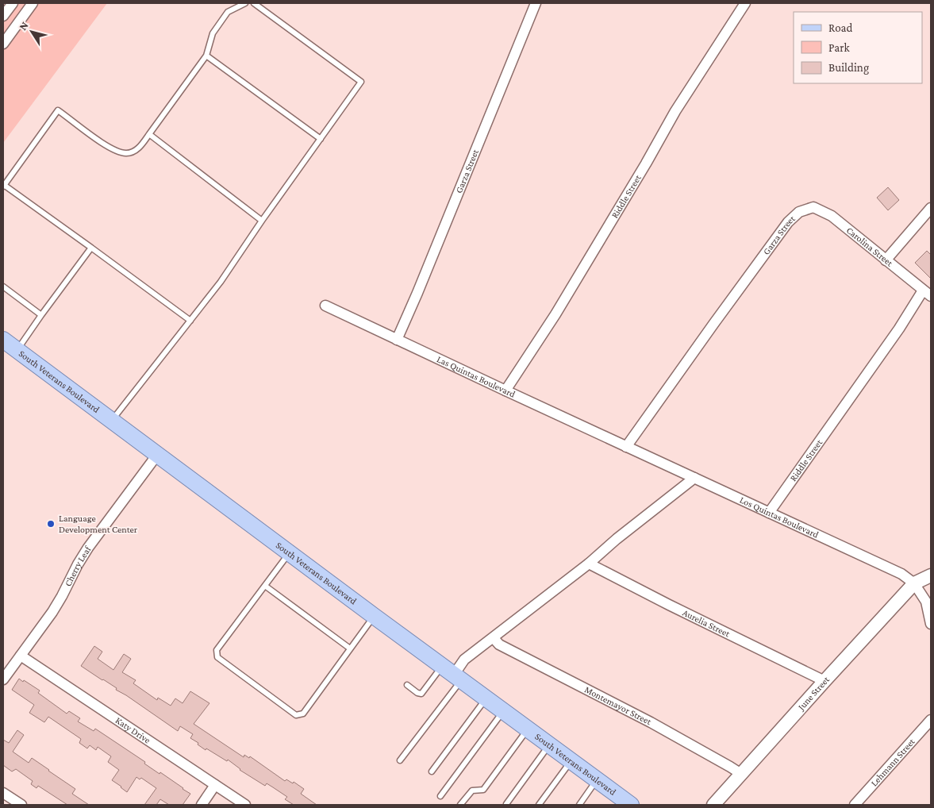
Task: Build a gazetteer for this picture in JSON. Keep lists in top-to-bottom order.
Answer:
{
  "streets": {
    "main road": ["South Veterans Boulevard"],
    "street": [
      "Garza Street",
      "Riddle Street",
      "Carolina Street",
      "Las Quintas Boulevard",
      "Los Quintas Boulevard",
      "Cherry Leaf",
      "Aurelia Street",
      "June Street",
      "Montemayor Street",
      "Katy Drive",
      "Lehmann Street"
    ]
  },
  "crossings": [
    ["Garza Street", "Carolina Street"],
    ["Garza Street", "Las Quintas Boulevard"],
    ["Garza Street", "Los Quintas Boulevard"],
    ["Riddle Street", "Carolina Street"],
    ["Riddle Street", "Las Quintas Boulevard"],
    ["Riddle Street", "Los Quintas Boulevard"],
    ["Las Quintas Boulevard", "Los Quintas Boulevard"],
    ["South Veterans Boulevard", "Cherry Leaf"],
    ["Los Quintas Boulevard", "June Street"],
    ["Cherry Leaf", "Katy Drive"],
    ["Aurelia Street", "June Street"],
    ["June Street", "Montemayor Street"]
  ],
  "places": ["Language Development Center"],
  "legend": ["Road", "Park", "Building"],
  "north": "top left"
}
